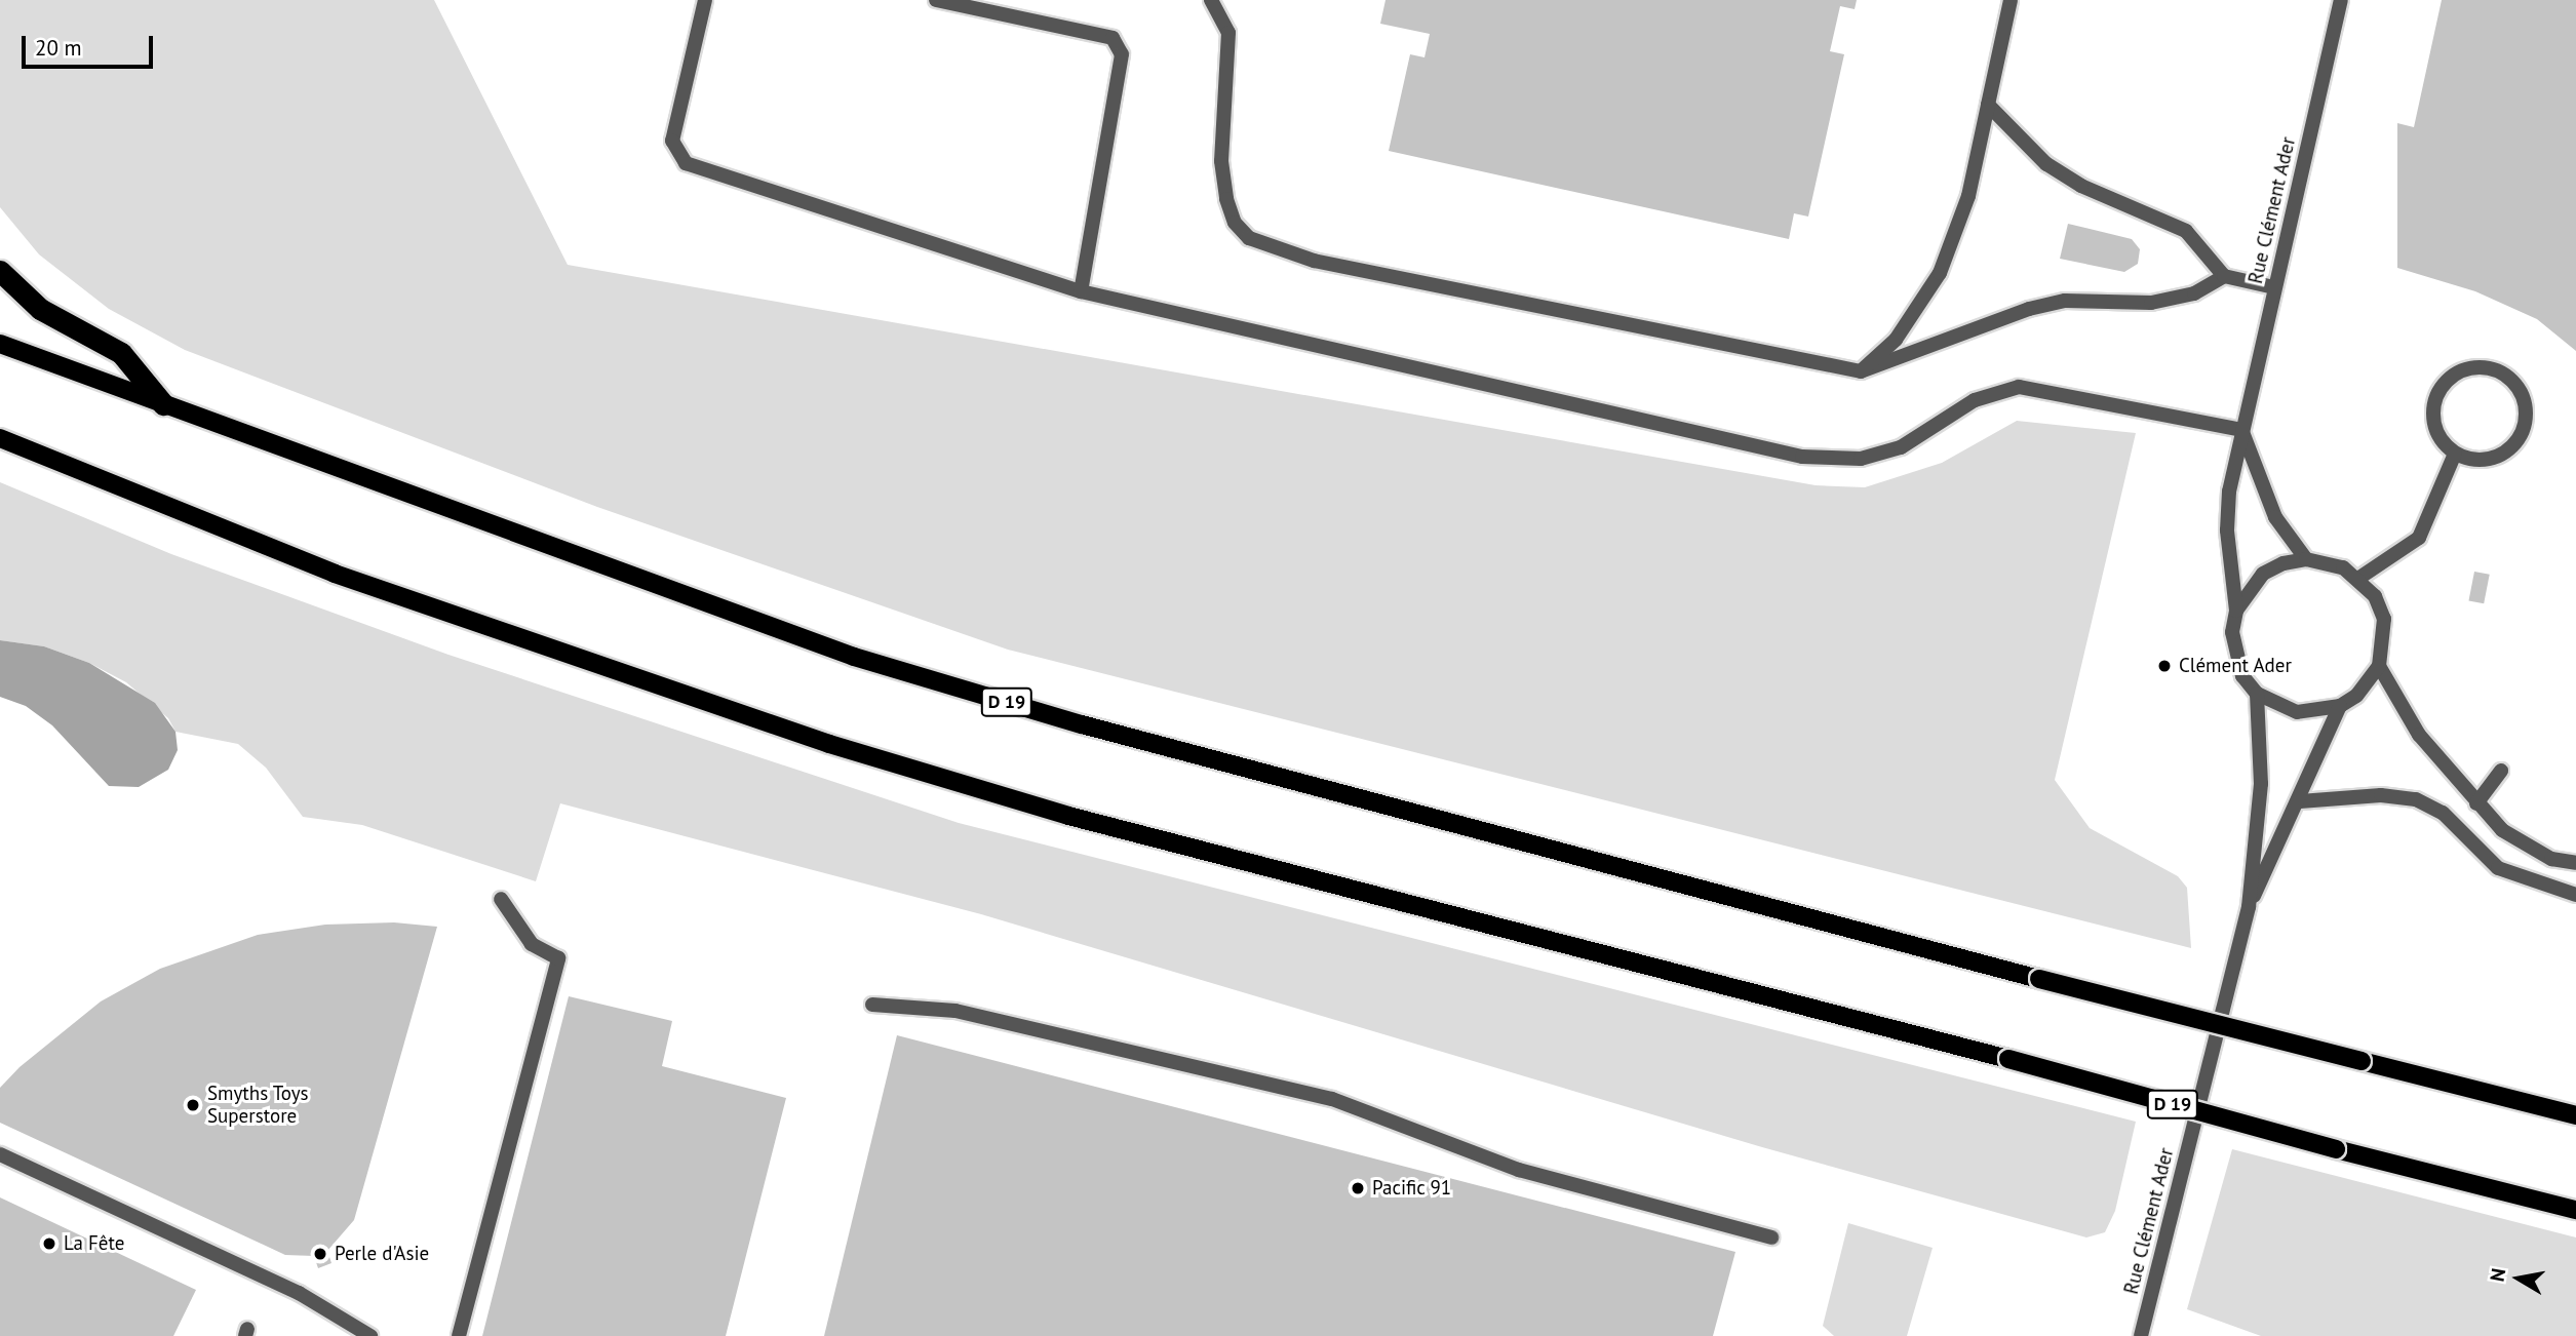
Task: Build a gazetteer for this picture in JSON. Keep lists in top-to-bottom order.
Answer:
{
  "streets": {
    "main road": ["D 19"],
    "street": ["Rue Clément Ader"]
  },
  "places": [
    "Clément Ader",
    "Smyths Toys Superstore",
    "Pacific 91",
    "La Fête",
    "Perle d'Asie"
  ],
  "scale_bar": "20 m",
  "north": "left"
}
